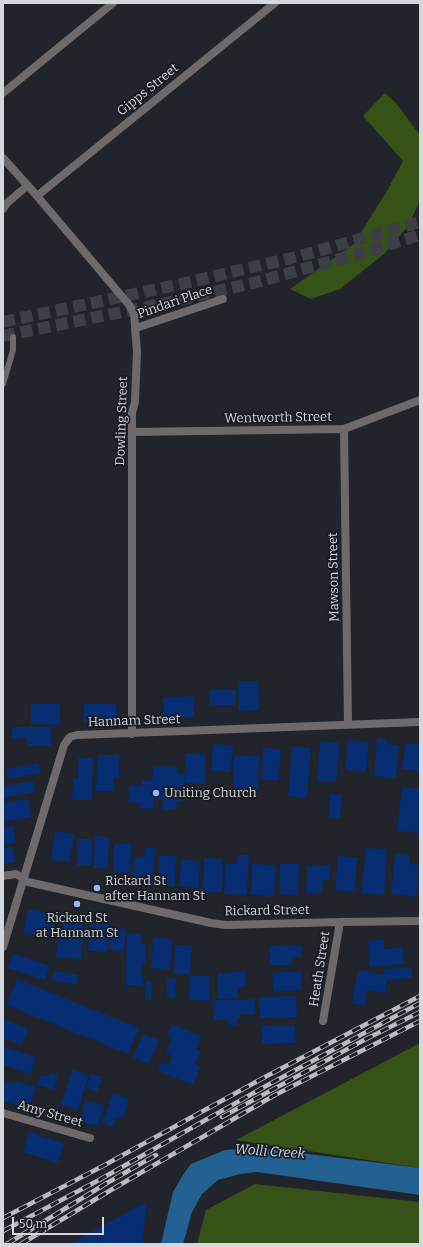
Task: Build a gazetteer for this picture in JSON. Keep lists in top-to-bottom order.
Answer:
{
  "streets": {
    "street": [
      "Gipps Street",
      "Pindari Place",
      "Wentworth Street",
      "Dowling Street",
      "Mawson Street",
      "Hannam Street",
      "Rickard Street",
      "Heath Street",
      "Amy Street"
    ]
  },
  "crossings": [
    ["Gipps Street", "Dowling Street"],
    ["Pindari Place", "Dowling Street"],
    ["Wentworth Street", "Dowling Street"],
    ["Wentworth Street", "Mawson Street"],
    ["Dowling Street", "Hannam Street"],
    ["Mawson Street", "Hannam Street"],
    ["Hannam Street", "Rickard Street"],
    ["Rickard Street", "Heath Street"]
  ],
  "water": ["Wolli Creek"],
  "places": ["Uniting Church", "Rickard St after Hannam St", "Rickard St at Hannam St"],
  "scale_bar": "50 m"
}
